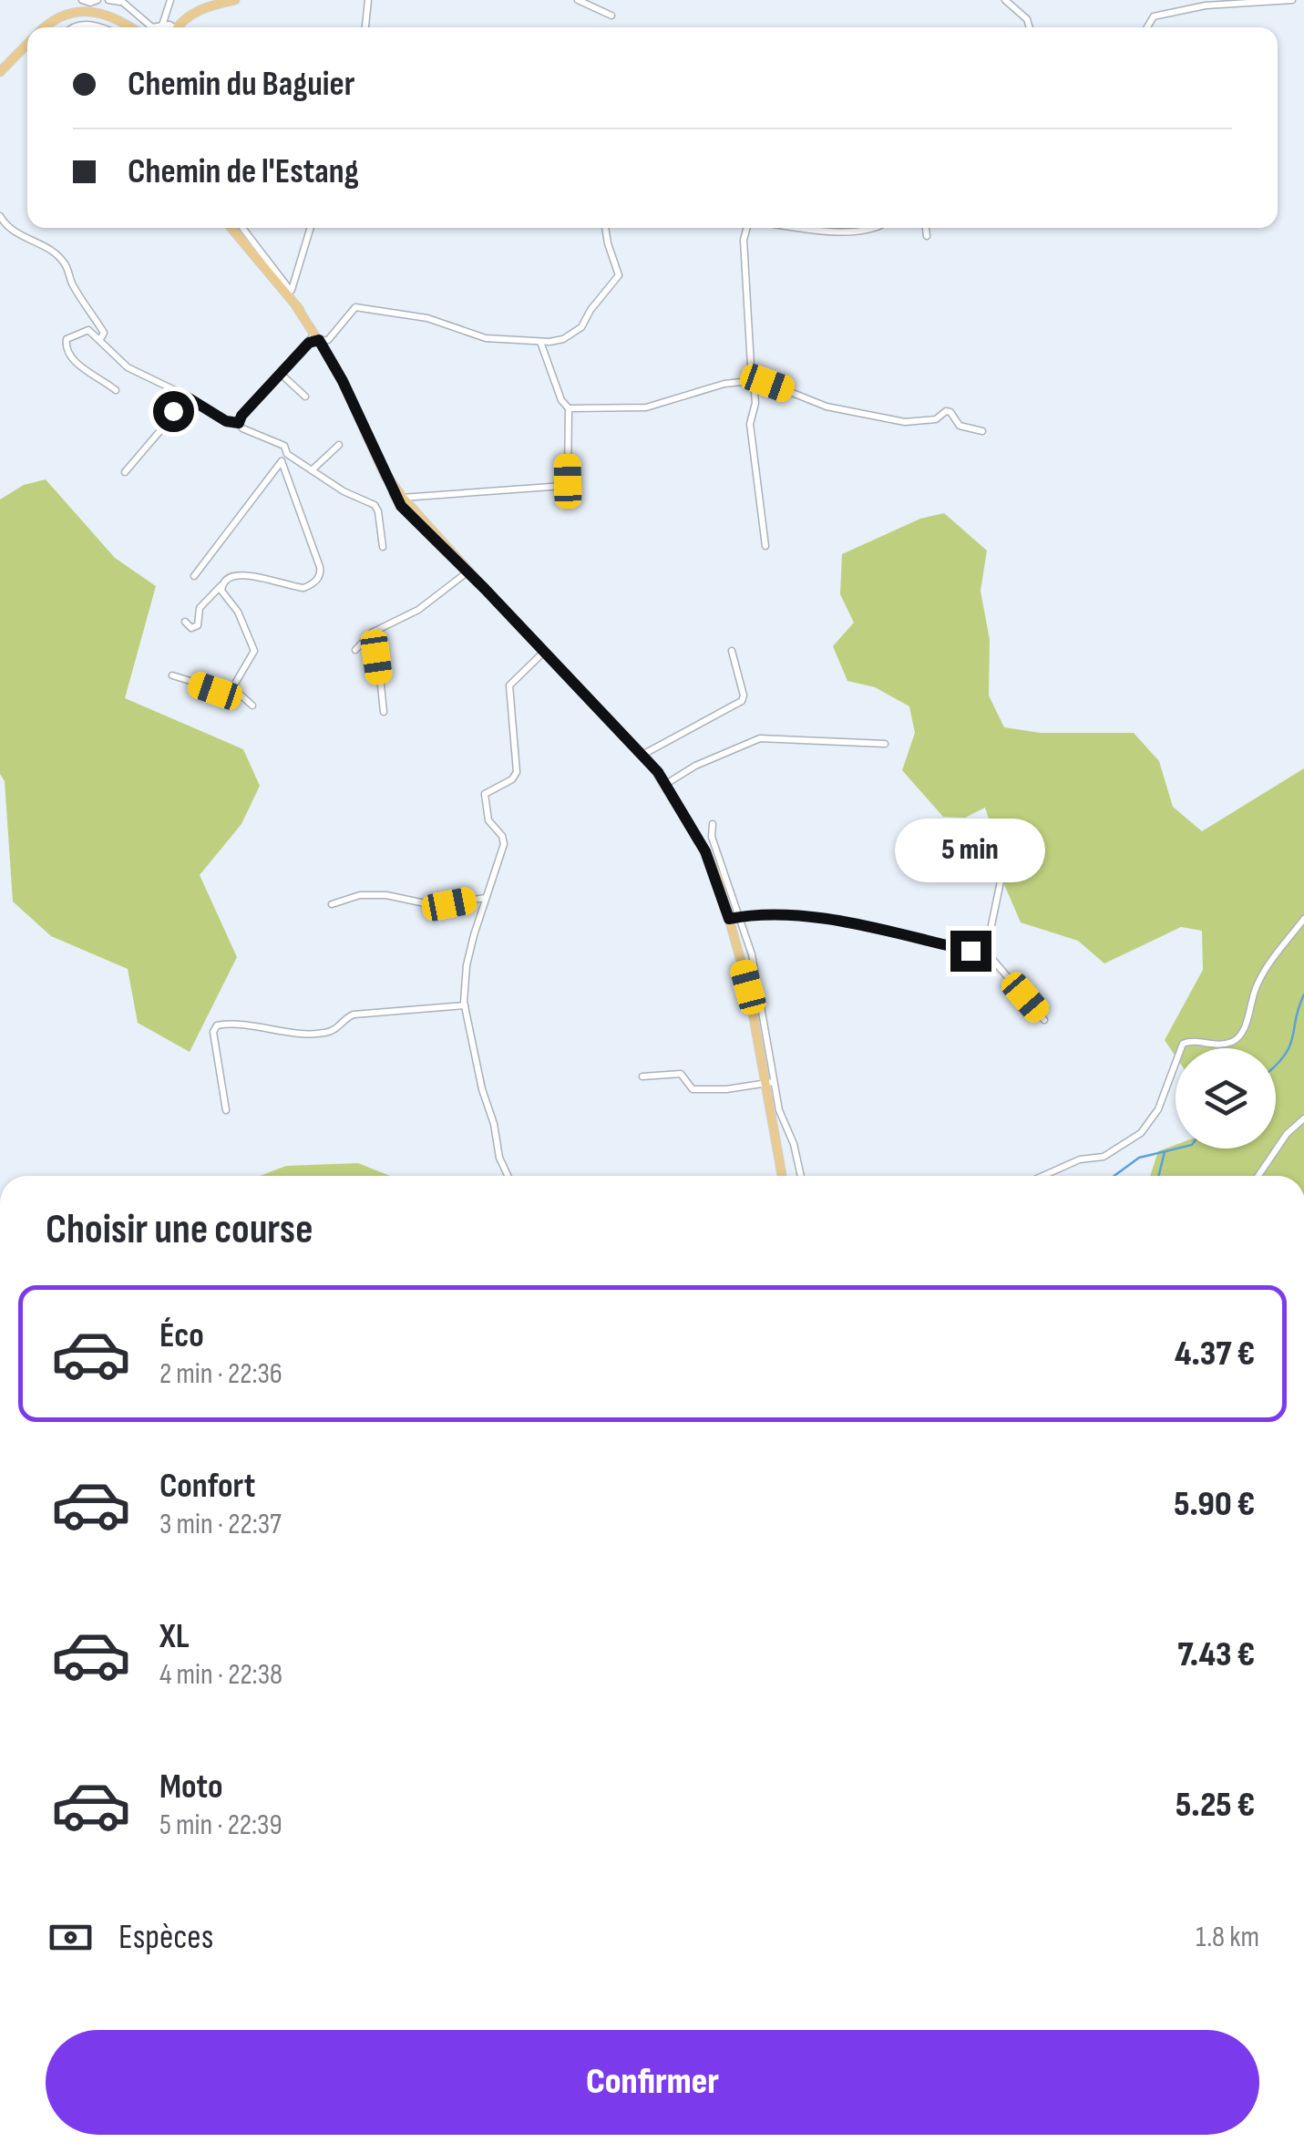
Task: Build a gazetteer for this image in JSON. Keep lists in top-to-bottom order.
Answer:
{
  "page": {
    "banner": ["Chemin du Baguier", "Chemin de l'Estang"],
    "bubble": "5 min",
    "heading": "Choisir une course",
    "list": [
      {
        "name": "Éco",
        "note": "2 min · 22:36",
        "value": "4.37 €"
      },
      {
        "name": "Confort",
        "note": "3 min · 22:37",
        "value": "5.90 €"
      },
      {
        "name": "XL",
        "note": "4 min · 22:38",
        "value": "7.43 €"
      },
      {
        "name": "Moto",
        "note": "5 min · 22:39",
        "value": "5.25 €"
      }
    ],
    "pay": ["Espèces", "1.8 km"],
    "buttons": "Confirmer"
  }
}
